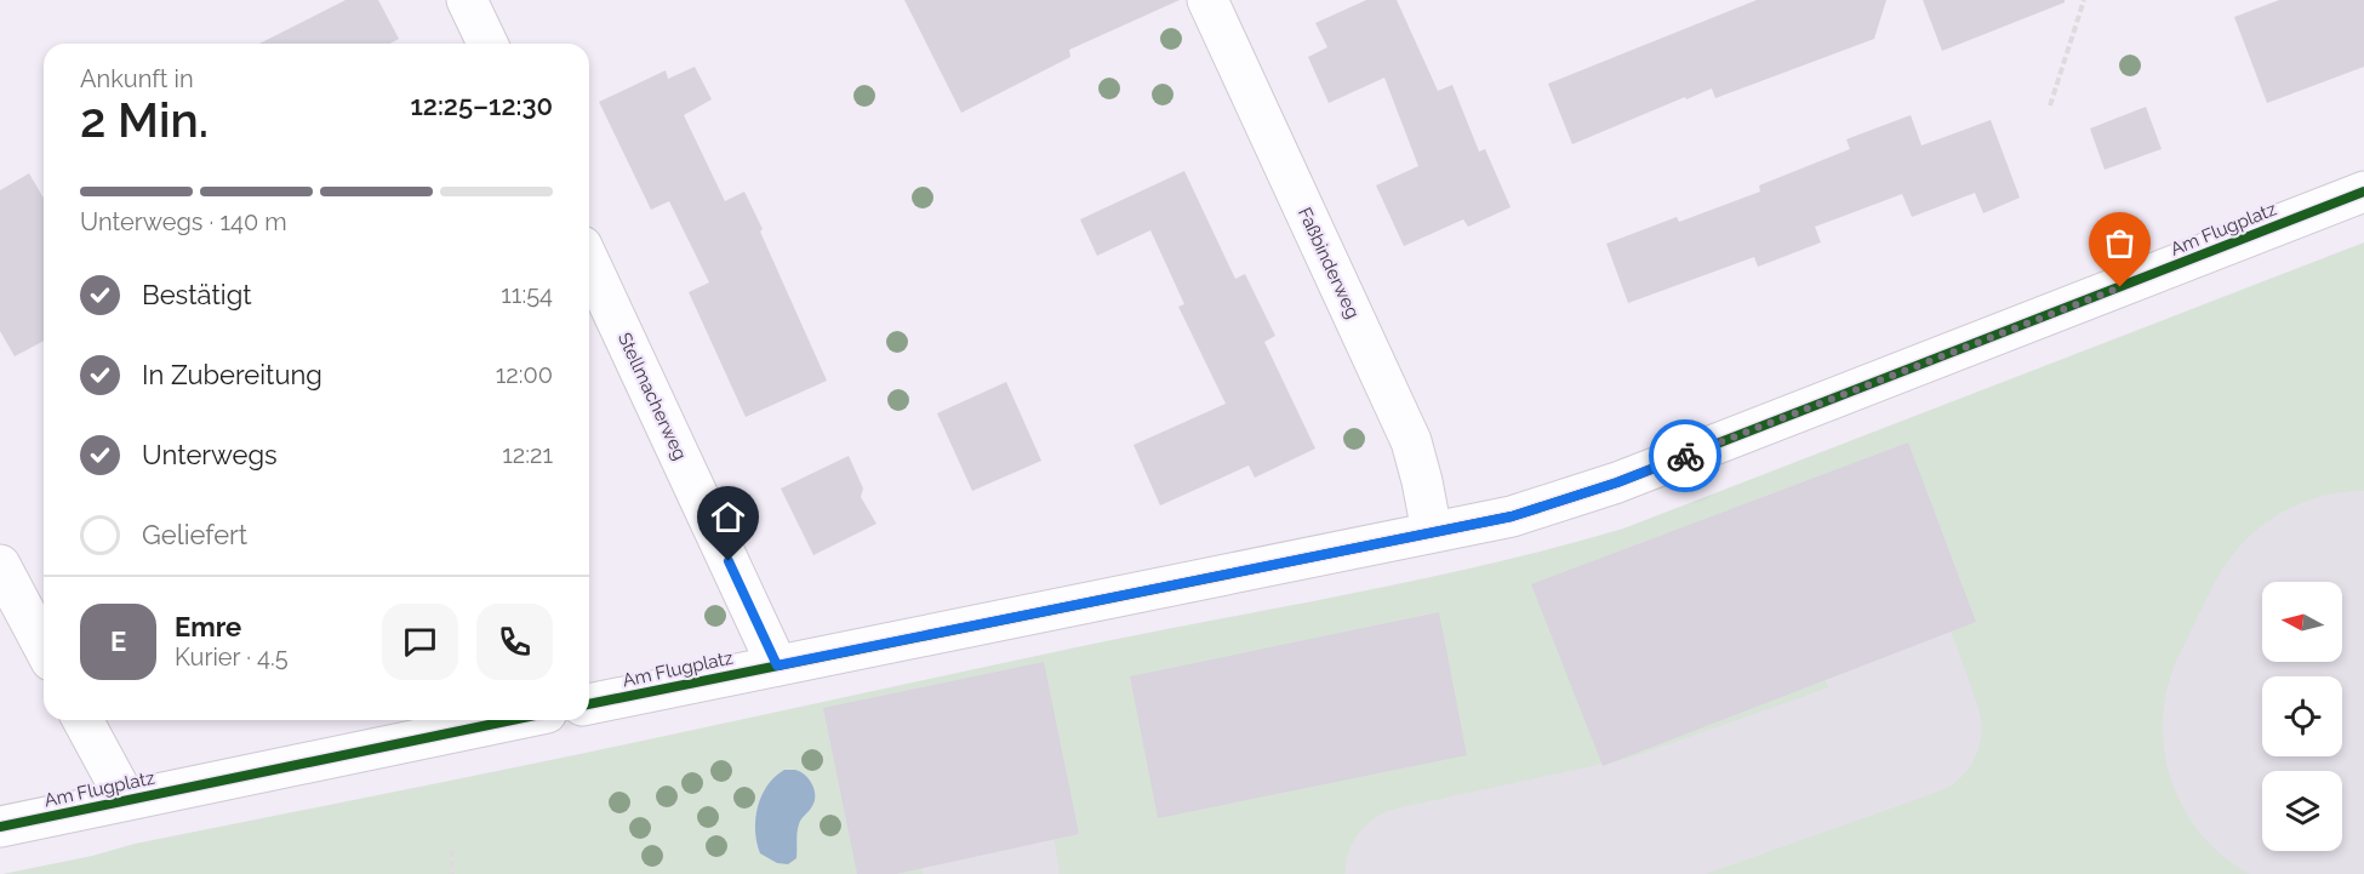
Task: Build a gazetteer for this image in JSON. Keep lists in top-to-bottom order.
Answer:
{
  "streets": {
    "street": ["Am Flugplatz", "Faßbinderweg", "Stellmacherweg"]
  },
  "crossings": [
    ["Am Flugplatz", "Faßbinderweg"],
    ["Am Flugplatz", "Stellmacherweg"]
  ],
  "north": "left",
  "page": {
    "heading": ["2 Min.", "Ankunft in", "12:25–12:30"],
    "panel": ["Emre", "Kurier · 4.5"],
    "bar": "Unterwegs · 140 m",
    "list": [
      ["Bestätigt", "11:54"],
      ["In Zubereitung", "12:00"],
      ["Unterwegs", "12:21"],
      "Geliefert"
    ],
    "round": "E"
  }
}
